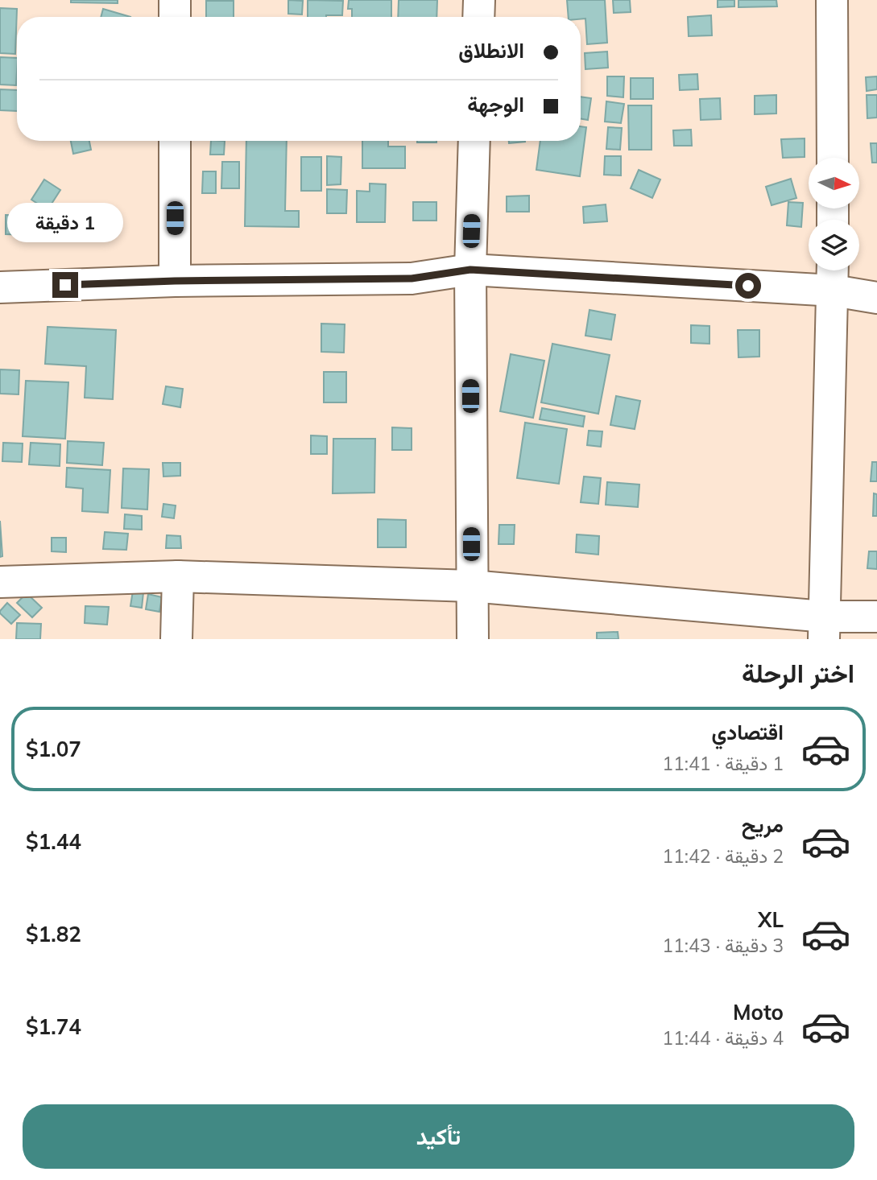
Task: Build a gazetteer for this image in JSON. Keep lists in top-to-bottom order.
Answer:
{
  "north": "right",
  "page": {
    "banner": ["الانطلاق", "الوجهة"],
    "bubble": "1 دقيقة",
    "heading": "اختر الرحلة",
    "list": [
      {
        "name": "اقتصادي",
        "note": "1 دقيقة · 11:41",
        "value": "$1.07"
      },
      {
        "name": "مريح",
        "note": "2 دقيقة · 11:42",
        "value": "$1.44"
      },
      {
        "name": "XL",
        "note": "3 دقيقة · 11:43",
        "value": "$1.82"
      },
      {
        "name": "Moto",
        "note": "4 دقيقة · 11:44",
        "value": "$1.74"
      }
    ],
    "buttons": "تأكيد"
  }
}
